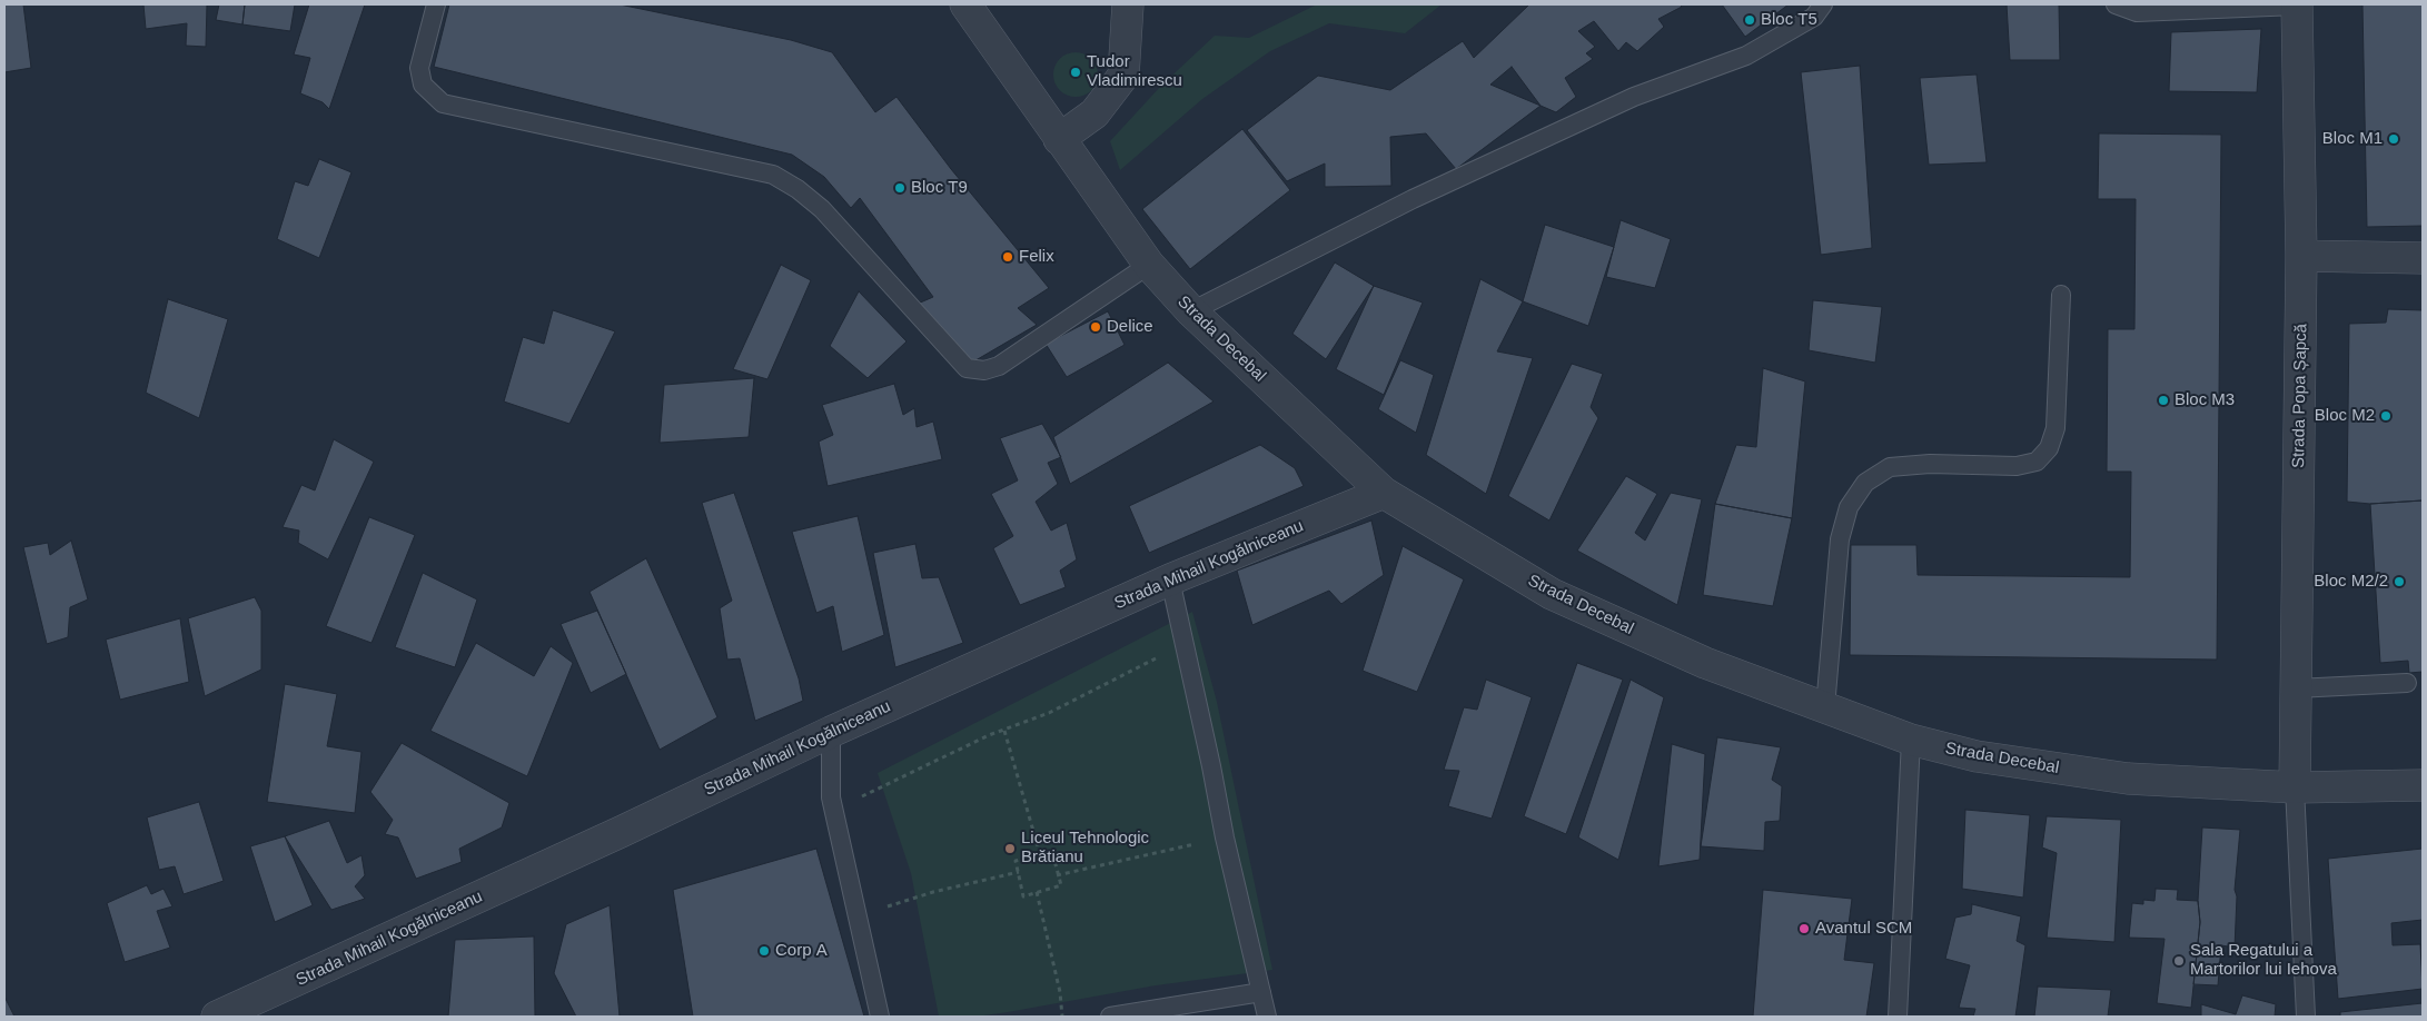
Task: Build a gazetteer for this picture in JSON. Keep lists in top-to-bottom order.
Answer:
{
  "streets": {
    "street": ["Strada Decebal", "Strada Popa Șapcă", "Strada Mihail Kogălniceanu"]
  },
  "crossings": [
    ["Strada Decebal", "Strada Popa Șapcă"],
    ["Strada Decebal", "Strada Mihail Kogălniceanu"]
  ],
  "places": [
    "Bloc T5",
    "Tudor Vladimirescu",
    "Bloc M1",
    "Bloc T9",
    "Felix",
    "Delice",
    "Bloc M3",
    "Bloc M2",
    "Bloc M2/2",
    "Liceul Tehnologic Brătianu",
    "Avantul SCM",
    "Corp A",
    "Sala Regatului a Martorilor lui Iehova"
  ]
}
